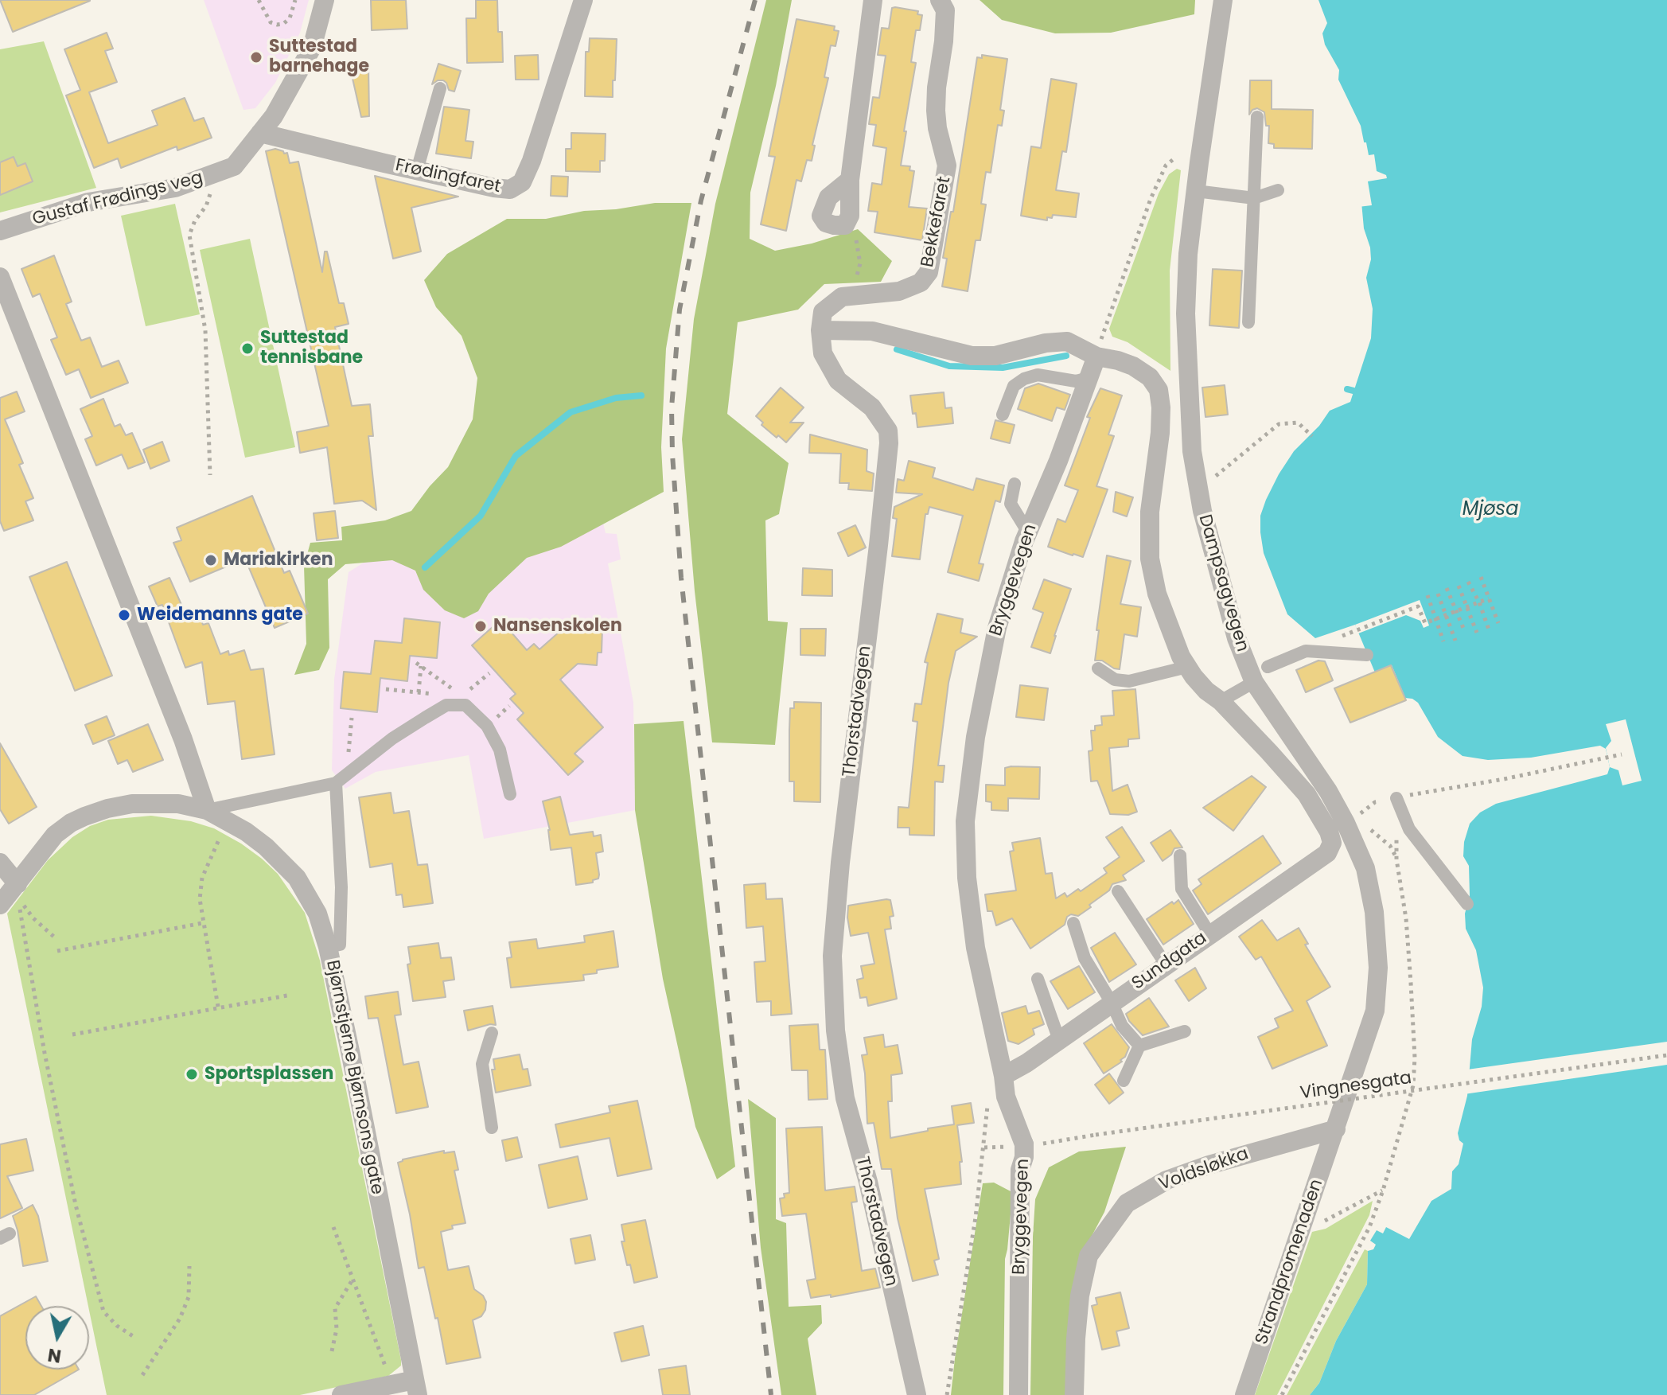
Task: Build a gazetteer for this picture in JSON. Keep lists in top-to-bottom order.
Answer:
{
  "streets": {
    "street": [
      "Frødingfaret",
      "Gustaf Frødings veg",
      "Bekkefaret",
      "Bryggevegen",
      "Dampsagvegen",
      "Thorstadvegen",
      "Sundgata",
      "Bjørnstjerne Bjørnsons gate",
      "Voldsløkka",
      "Strandpromenaden"
    ],
    "path": ["Vingnesgata"]
  },
  "crossings": [
    ["Frødingfaret", "Gustaf Frødings veg"],
    ["Bekkefaret", "Thorstadvegen"],
    ["Bryggevegen", "Sundgata"],
    ["Dampsagvegen", "Voldsløkka"],
    ["Dampsagvegen", "Strandpromenaden"],
    ["Voldsløkka", "Strandpromenaden"]
  ],
  "water": ["Mjøsa"],
  "places": [
    "Suttestad barnehage",
    "Suttestad tennisbane",
    "Mariakirken",
    "Weidemanns gate",
    "Nansenskolen",
    "Sportsplassen"
  ],
  "north": "bottom"
}
